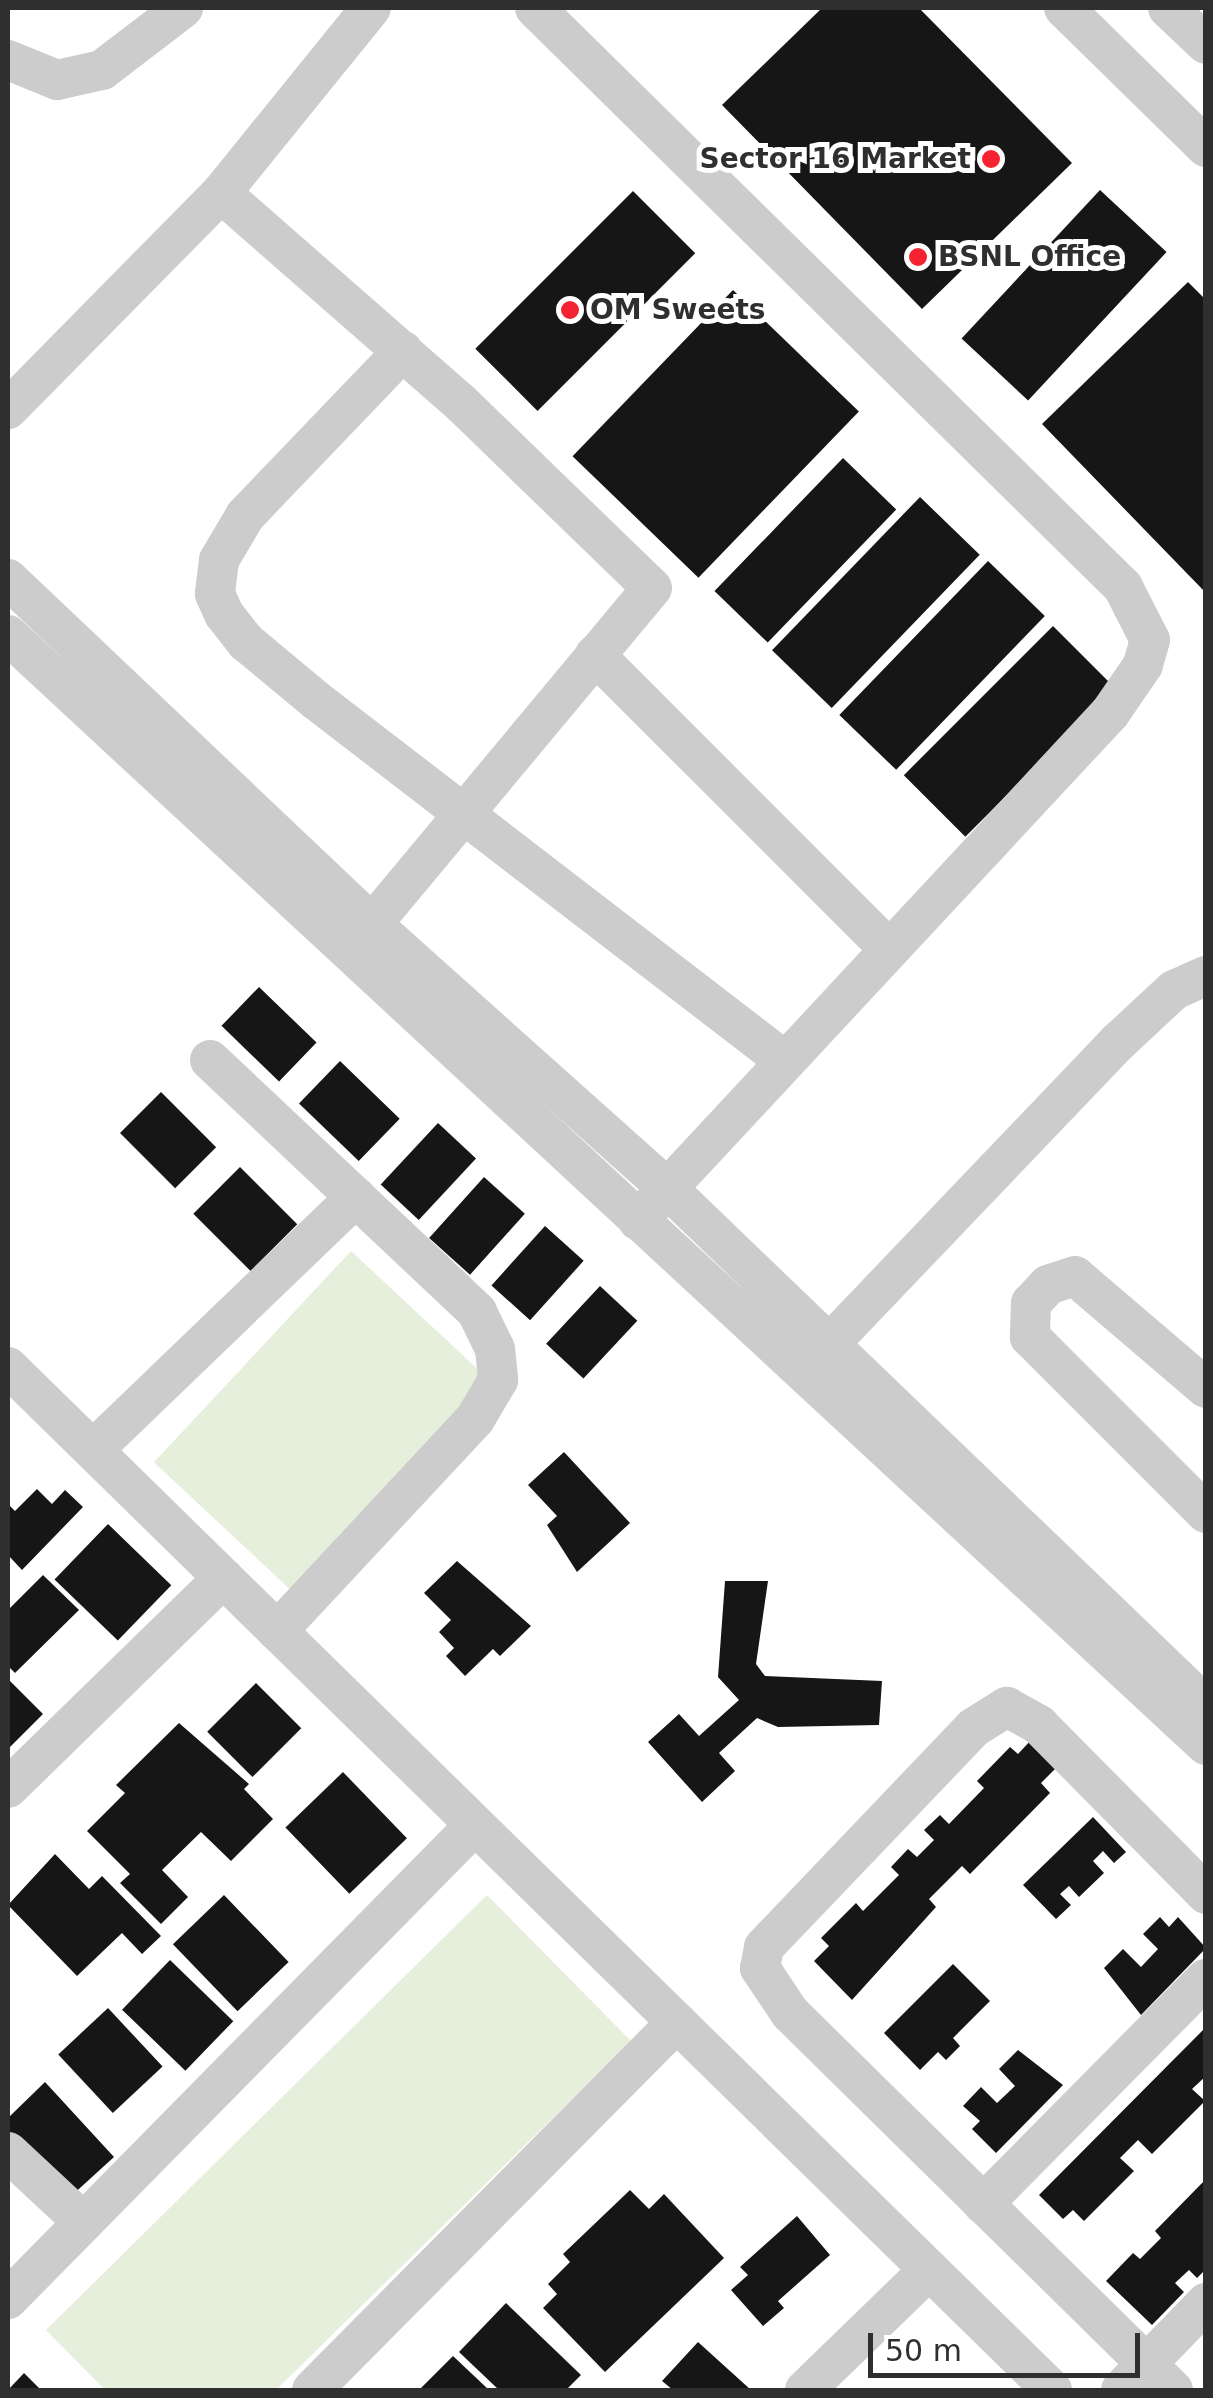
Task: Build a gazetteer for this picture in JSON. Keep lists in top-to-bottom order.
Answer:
{
  "places": ["Sector 16 Market", "BSNL Office", "OM Sweets"],
  "scale_bar": "50 m"
}
